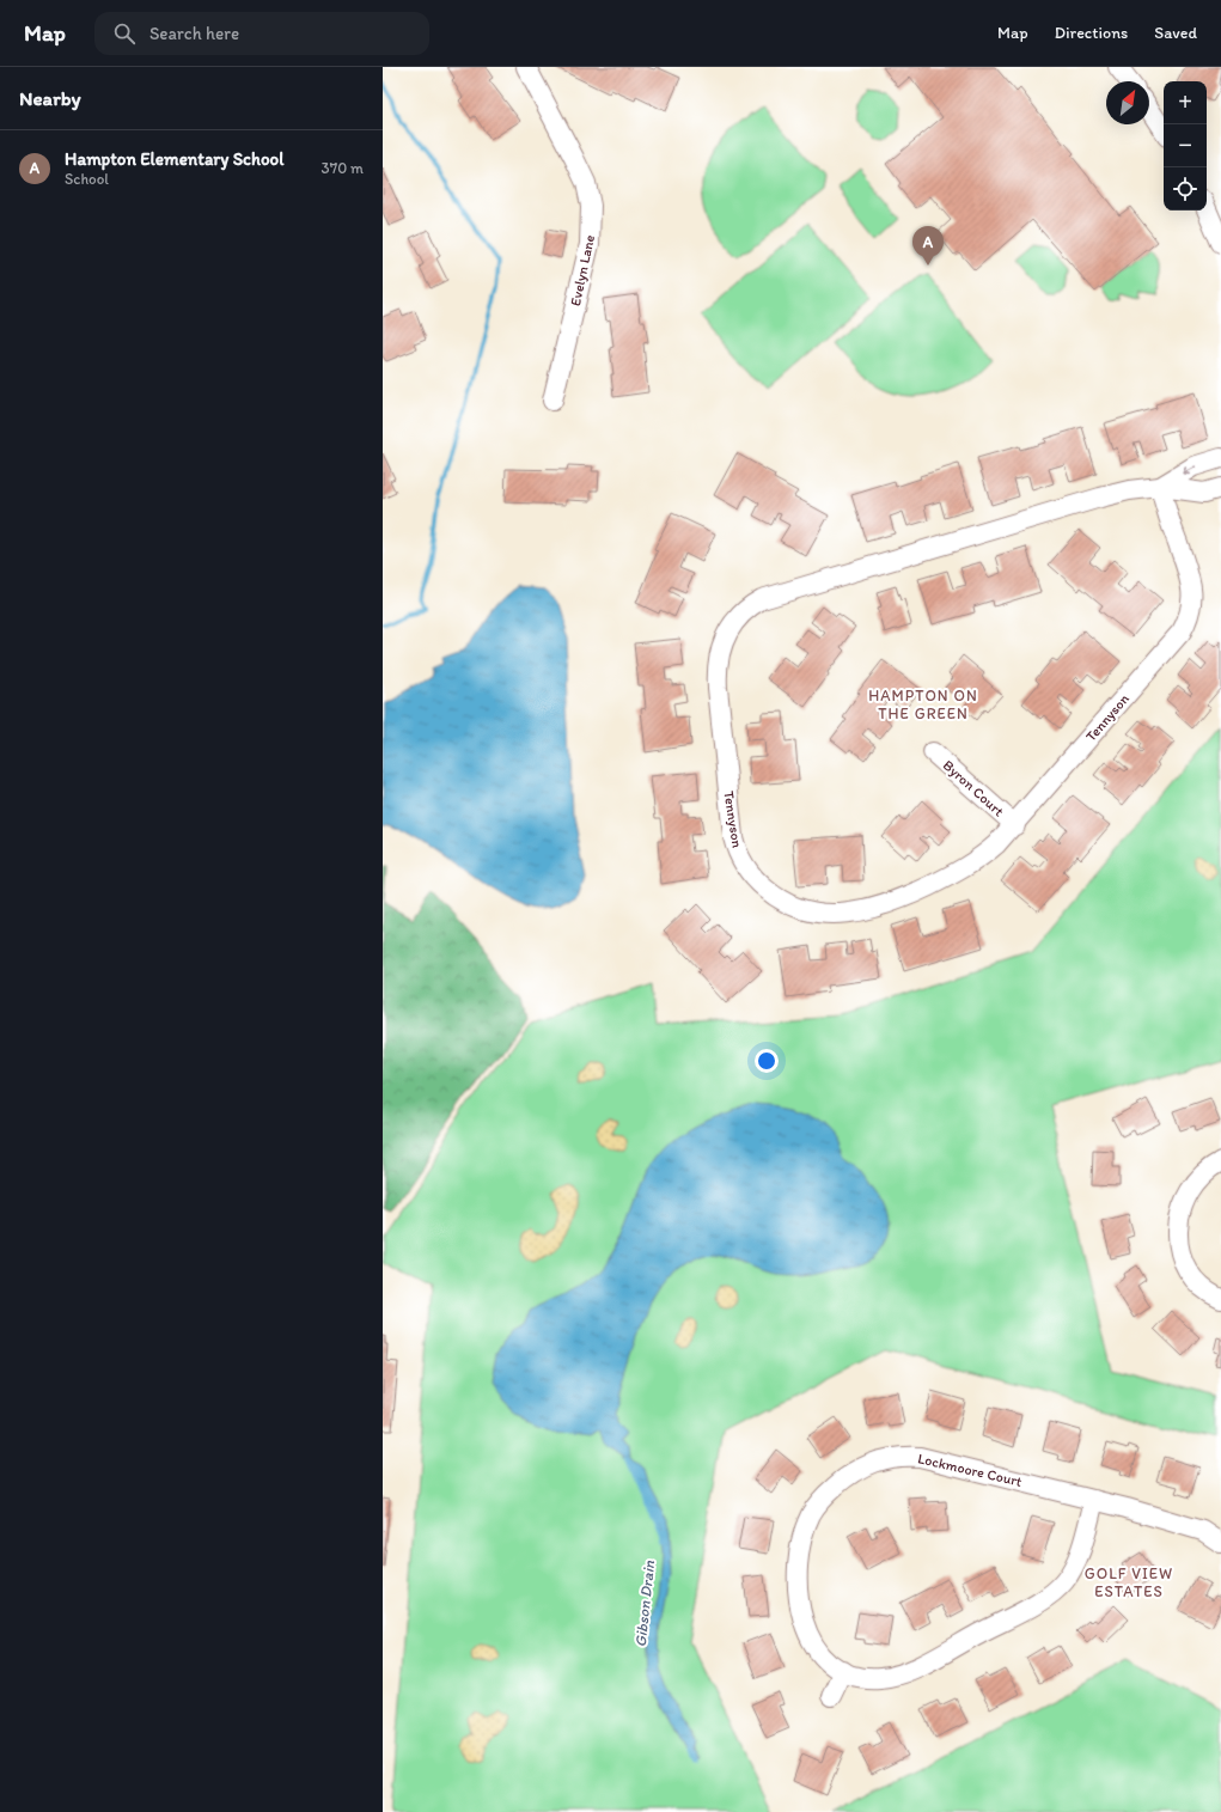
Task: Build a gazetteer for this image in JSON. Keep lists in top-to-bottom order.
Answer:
{
  "streets": {
    "street": [
      "Evelyn Lane",
      "Tennyson",
      "Byron Court",
      "Lockmoore Court"
    ]
  },
  "crossings": [
    ["Tennyson", "Byron Court"]
  ],
  "districts": ["HAMPTON ON THE GREEN", "GOLF VIEW ESTATES"],
  "water": ["Gibson Drain"],
  "north": "top right",
  "page": {
    "header": "Map",
    "search": "Search here",
    "nav": ["Map", "Directions", "Saved"],
    "heading": "Nearby",
    "map_buttons": ["+", "−"],
    "list": [
      {
        "mark": "A",
        "name": "Hampton Elementary School",
        "note": "School",
        "value": "370 m"
      }
    ],
    "pins": "A"
  }
}
